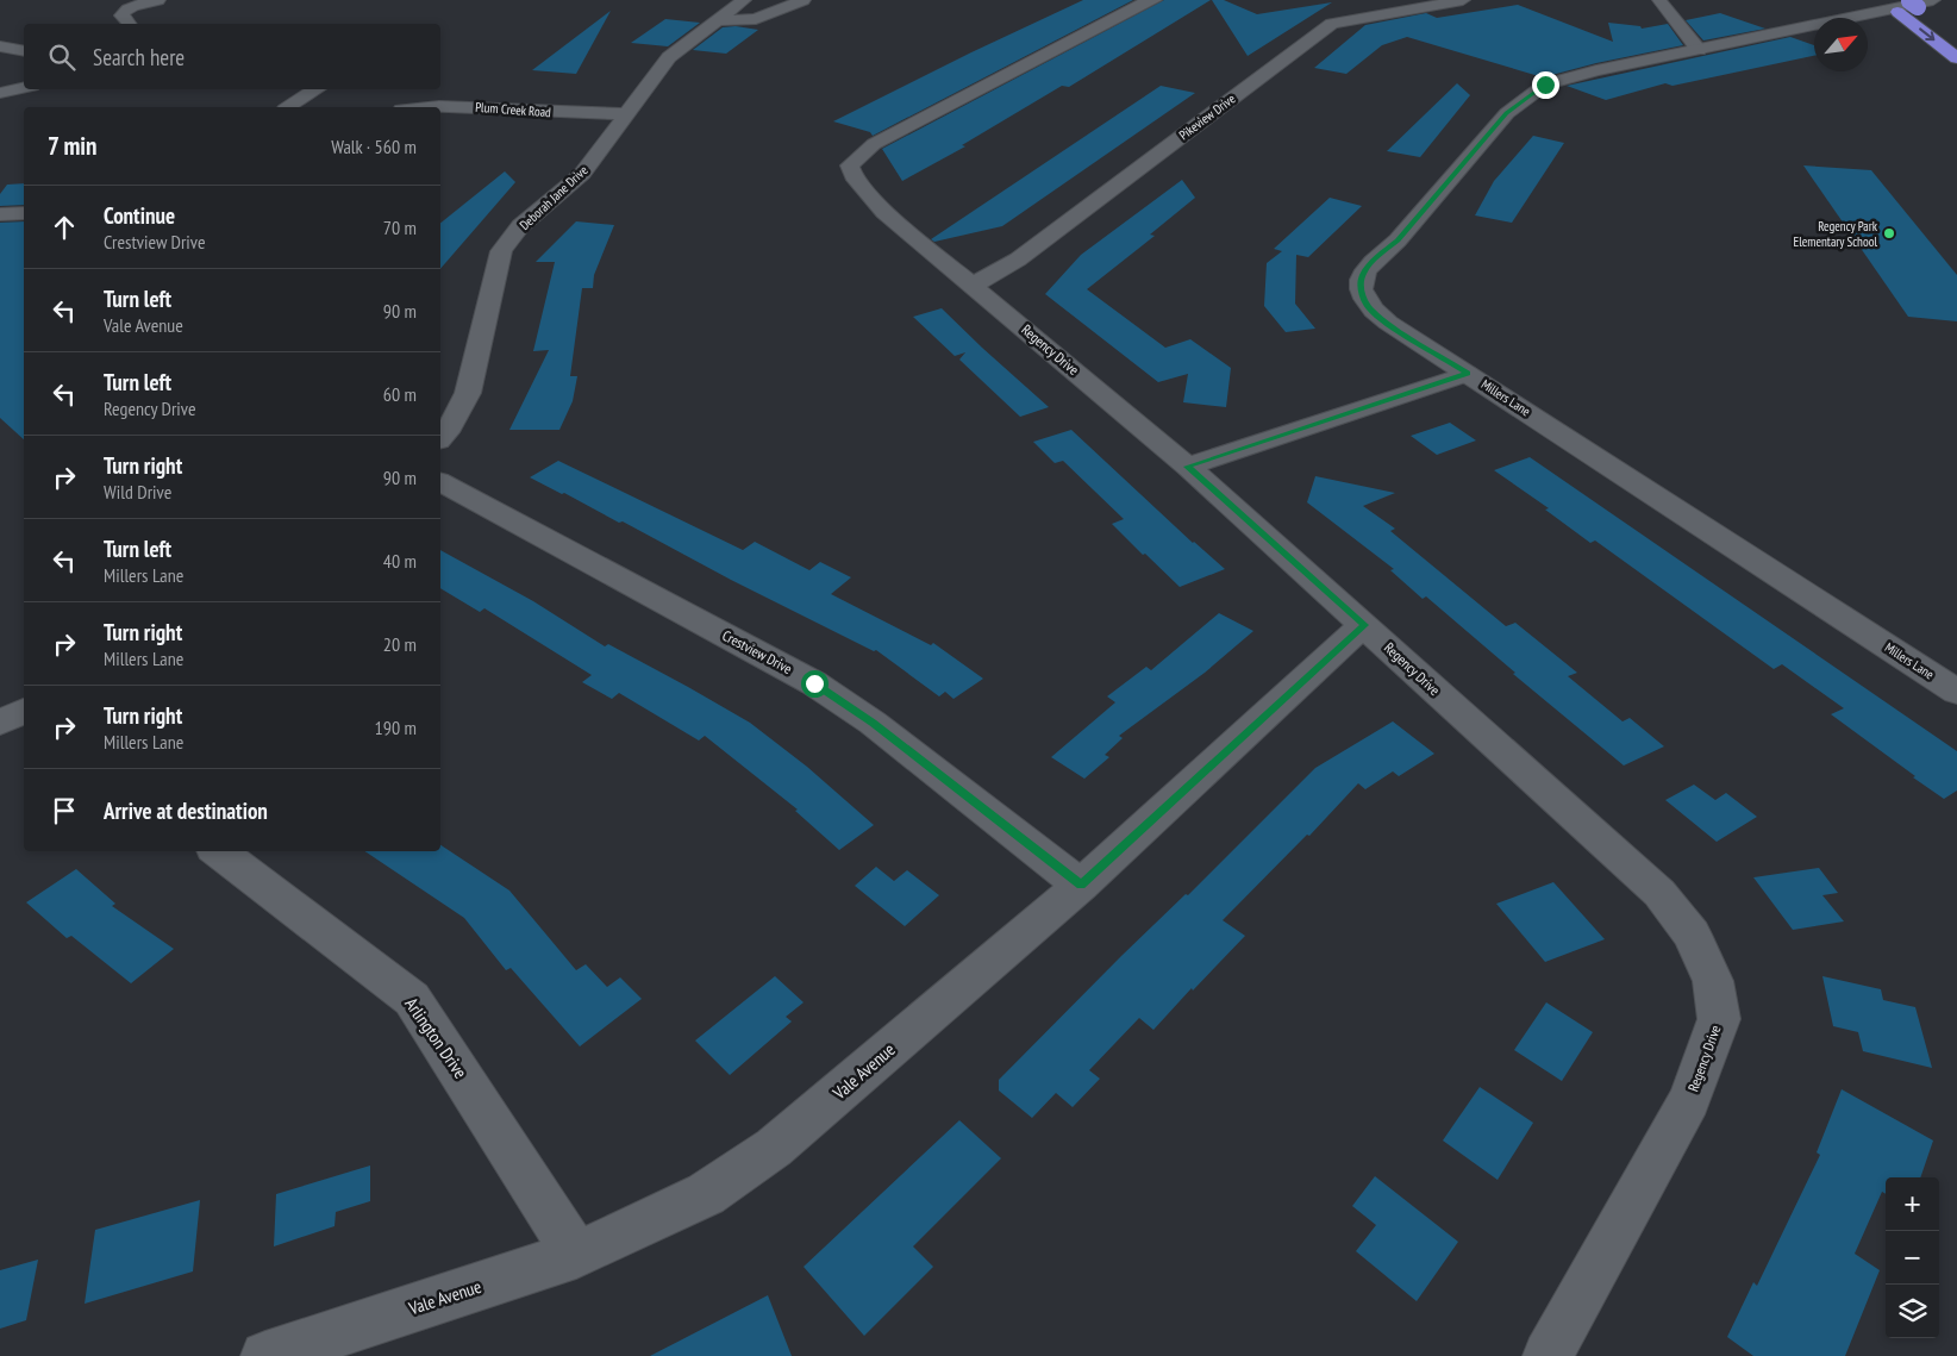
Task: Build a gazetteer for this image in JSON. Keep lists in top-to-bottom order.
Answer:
{
  "streets": {
    "street": [
      "Plum Creek Road",
      "Pikeview Drive",
      "Deborah Jane Drive",
      "Regency Drive",
      "Millers Lane",
      "Crestview Drive",
      "Arlington Drive",
      "Vale Avenue"
    ]
  },
  "crossings": [
    ["Plum Creek Road", "Deborah Jane Drive"],
    ["Pikeview Drive", "Regency Drive"],
    ["Regency Drive", "Vale Avenue"],
    ["Crestview Drive", "Vale Avenue"],
    ["Arlington Drive", "Vale Avenue"]
  ],
  "places": ["Regency Park Elementary School"],
  "north": "top right",
  "page": {
    "search": "Search here",
    "heading": ["7 min", "Walk · 560 m"],
    "list": [
      ["Continue", "Crestview Drive", "70 m"],
      ["Turn left", "Vale Avenue", "90 m"],
      ["Turn left", "Regency Drive", "60 m"],
      ["Turn right", "Wild Drive", "90 m"],
      ["Turn left", "Millers Lane", "40 m"],
      ["Turn right", "Millers Lane", "20 m"],
      ["Turn right", "Millers Lane", "190 m"],
      "Arrive at destination"
    ],
    "map_buttons": ["+", "−"]
  }
}
